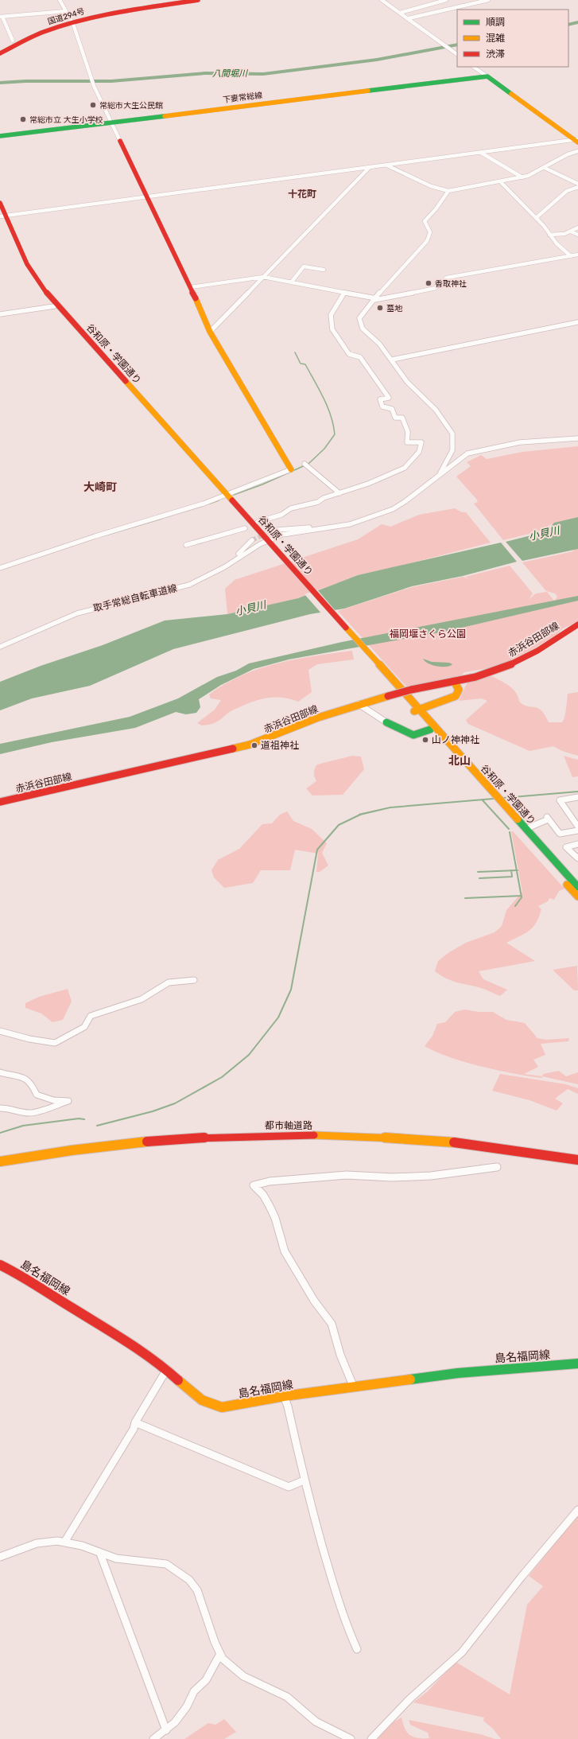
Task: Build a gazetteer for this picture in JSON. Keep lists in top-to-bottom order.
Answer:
{
  "streets": {
    "main road": [
      "国道294号",
      "下妻常総線",
      "谷和原・学園通り",
      "赤浜谷田部線",
      "都市軸道路",
      "島名福岡線"
    ],
    "street": ["取手常総自転車道線"]
  },
  "crossings": [
    ["谷和原・学園通り", "取手常総自転車道線"]
  ],
  "districts": ["十花町", "大崎町", "北山"],
  "water": ["八間堀川", "小貝川"],
  "parks": ["福岡堰さくら公園"],
  "places": [
    "常総市大生公民館",
    "常総市立 大生小学校",
    "香取神社",
    "墓地",
    "山ノ神神社",
    "道祖神社"
  ],
  "legend": ["順調", "混雑", "渋滞"]
}
